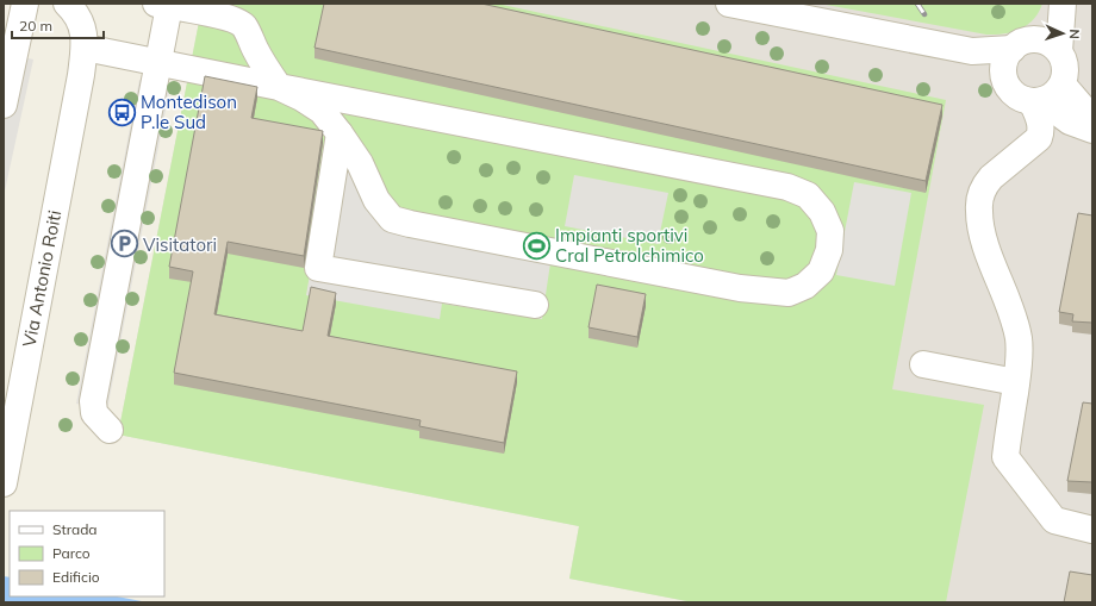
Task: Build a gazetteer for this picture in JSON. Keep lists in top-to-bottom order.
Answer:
{
  "streets": {
    "street": ["Via Antonio Roiti"]
  },
  "places": {
    "bus stop": ["Montedison P.le Sud"],
    "parking": ["Visitatori"],
    "sports": ["Impianti sportivi Cral Petrolchimico"]
  },
  "legend": ["Strada", "Parco", "Edificio"],
  "scale_bar": "20 m",
  "north": "right"
}
